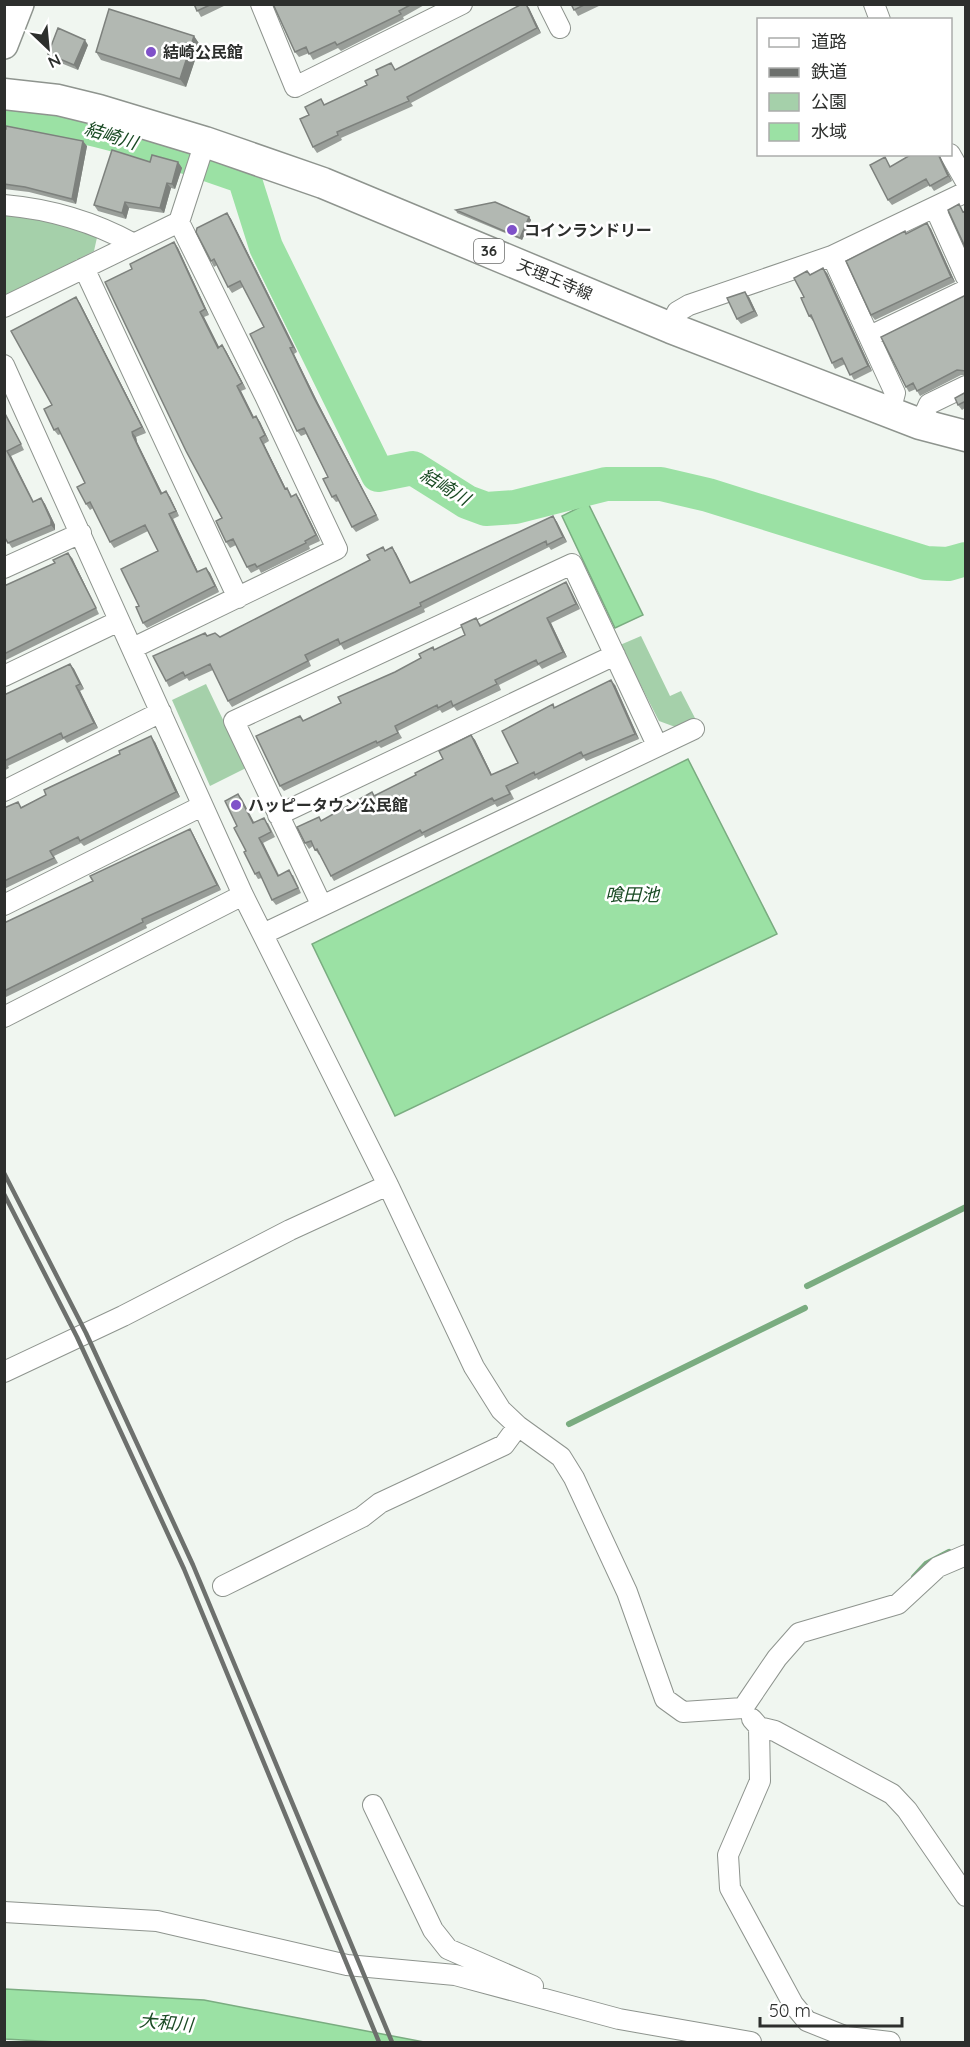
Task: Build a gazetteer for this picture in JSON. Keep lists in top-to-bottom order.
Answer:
{
  "streets": {
    "main road": ["36", "天理王寺線"]
  },
  "water": ["結崎川", "喰田池", "大和川"],
  "places": ["結崎公民館", "コインランドリー", "ハッピータウン公民館"],
  "legend": [
    "道路",
    "鉄道",
    "公園",
    "水域"
  ],
  "scale_bar": "50 m",
  "north": "bottom right"
}
